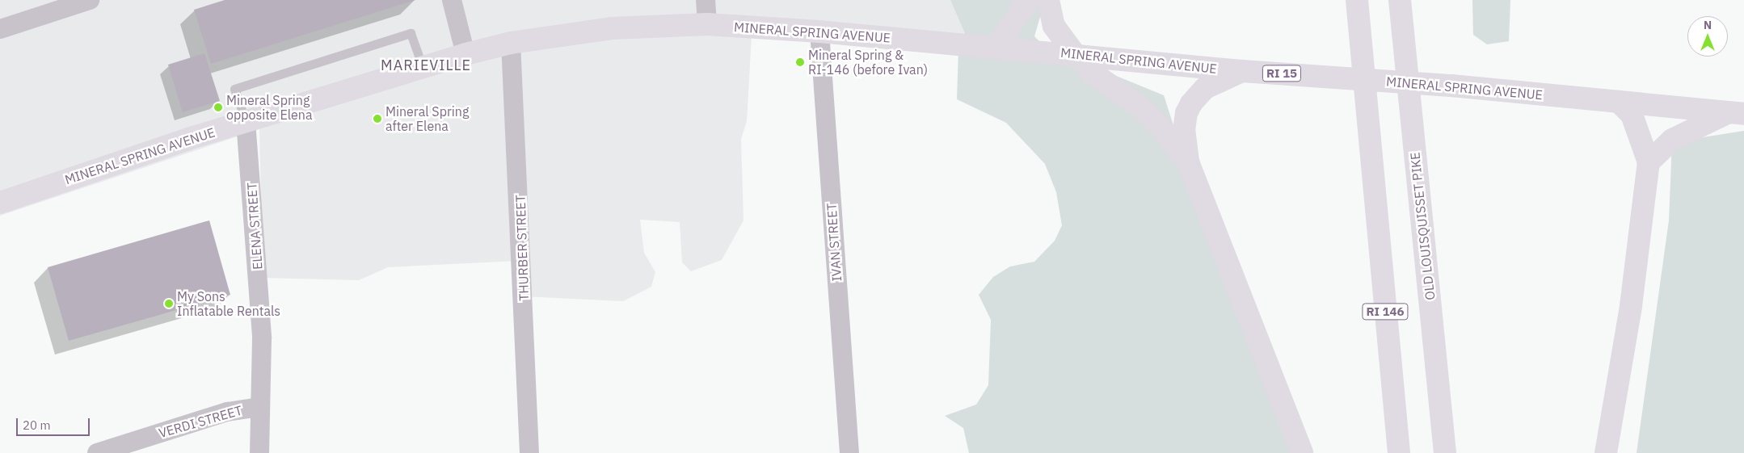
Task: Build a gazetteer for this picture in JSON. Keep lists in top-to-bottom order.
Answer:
{
  "streets": {
    "main road": [
      "MINERAL SPRING AVENUE",
      "RI 15",
      "OLD LOUISQUISSET PIKE",
      "RI 146"
    ],
    "street": [
      "ELENA STREET",
      "IVAN STREET",
      "THURBER STREET",
      "VERDI STREET"
    ]
  },
  "crossings": [
    ["MINERAL SPRING AVENUE", "ELENA STREET"],
    ["MINERAL SPRING AVENUE", "IVAN STREET"],
    ["MINERAL SPRING AVENUE", "THURBER STREET"],
    ["ELENA STREET", "VERDI STREET"]
  ],
  "districts": ["MARIEVILLE"],
  "places": [
    "Mineral Spring & RI-146 (before Ivan)",
    "Mineral Spring opposite Elena",
    "Mineral Spring after Elena",
    "My Sons Inflatable Rentals"
  ],
  "scale_bar": "20 m",
  "north": "top"
}
